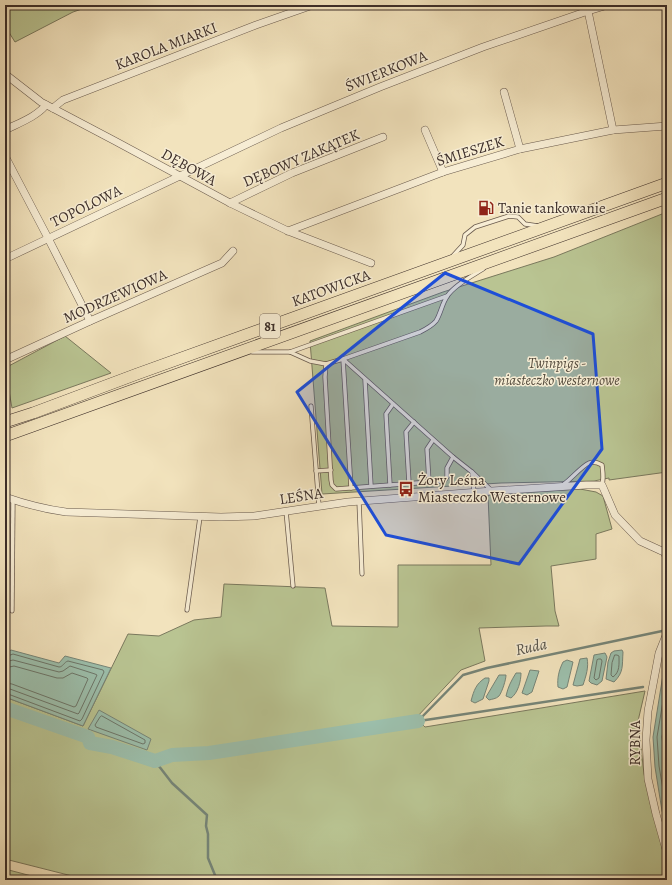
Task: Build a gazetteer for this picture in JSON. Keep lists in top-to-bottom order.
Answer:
{
  "streets": {
    "main road": ["KATOWICKA", "81"],
    "street": [
      "KAROLA MIARKI",
      "ŚWIERKOWA",
      "ŚMIESZEK",
      "DĘBOWY ZAKĄTEK",
      "DĘBOWA",
      "TOPOLOWA",
      "MODRZEWIOWA",
      "LEŚNA",
      "RYBNA"
    ]
  },
  "crossings": [
    ["KAROLA MIARKI", "DĘBOWA"],
    ["ŚWIERKOWA", "DĘBOWA"],
    ["ŚWIERKOWA", "TOPOLOWA"],
    ["ŚMIESZEK", "DĘBOWA"],
    ["DĘBOWY ZAKĄTEK", "DĘBOWA"],
    ["DĘBOWA", "TOPOLOWA"]
  ],
  "water": ["Ruda"],
  "parks": ["Twinpigs - miasteczko westernowe"],
  "places": {
    "fuel station": ["Tanie tankowanie"],
    "bus stop": ["Żory Leśna Miasteczko Westernowe"]
  }
}
